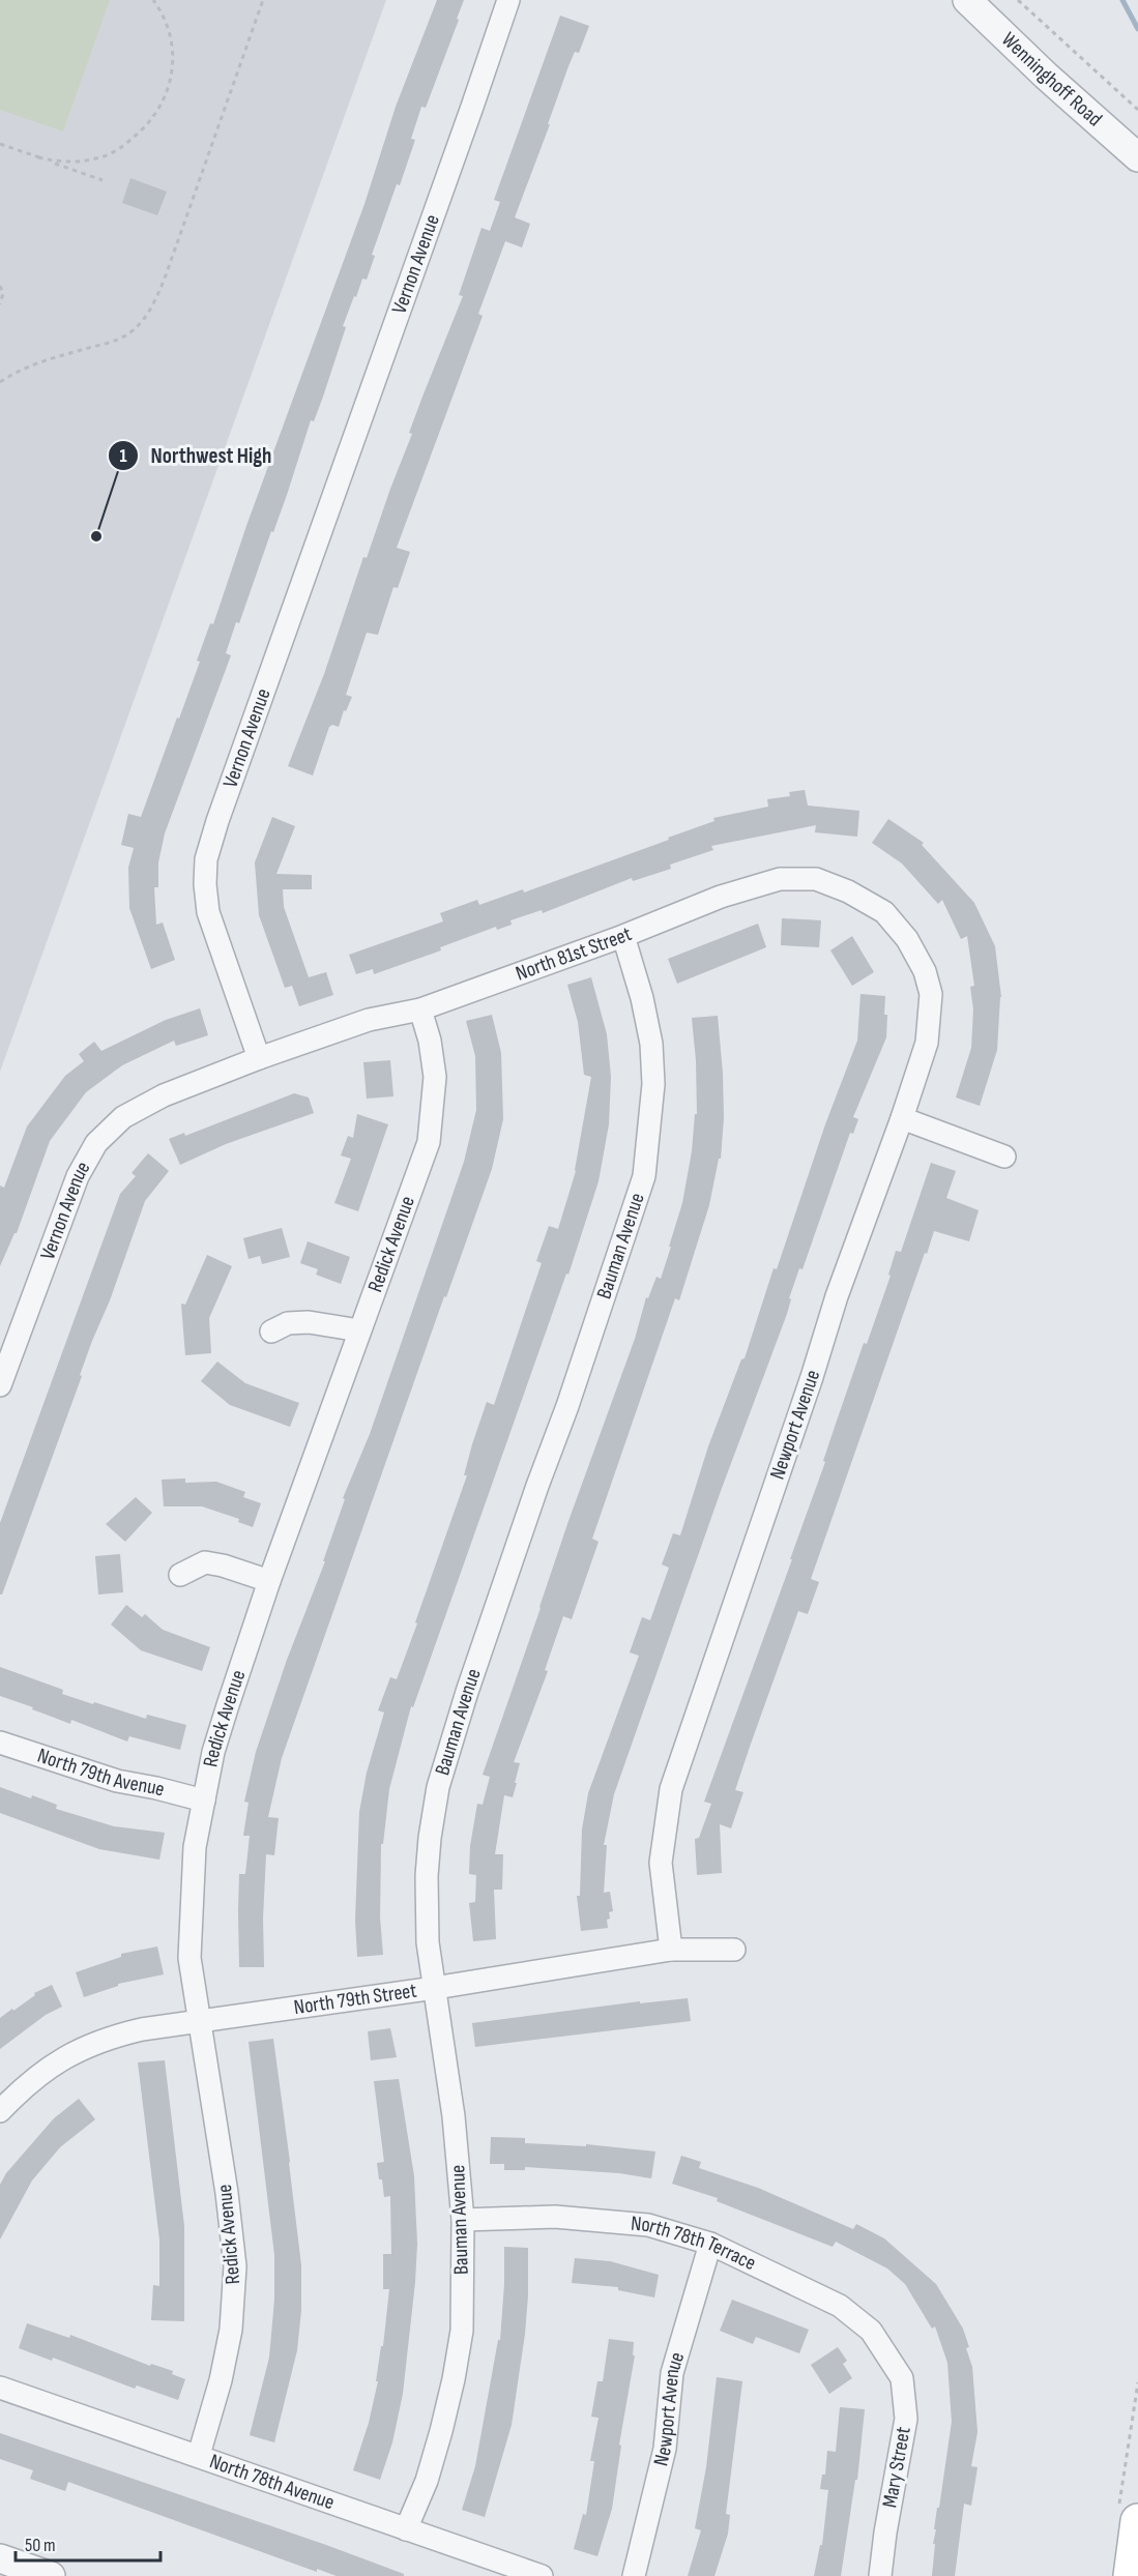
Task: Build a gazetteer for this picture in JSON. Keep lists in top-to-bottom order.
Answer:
{
  "streets": {
    "street": [
      "Wenninghoff Road",
      "Vernon Avenue",
      "North 81st Street",
      "Redick Avenue",
      "Bauman Avenue",
      "Newport Avenue",
      "North 79th Avenue",
      "North 79th Street",
      "North 78th Terrace",
      "Mary Street",
      "North 78th Avenue"
    ]
  },
  "crossings": [
    ["Vernon Avenue", "North 81st Street"],
    ["North 81st Street", "Redick Avenue"],
    ["North 81st Street", "Bauman Avenue"],
    ["North 81st Street", "Newport Avenue"],
    ["Redick Avenue", "North 79th Avenue"],
    ["Redick Avenue", "North 79th Street"],
    ["Redick Avenue", "North 78th Avenue"],
    ["Bauman Avenue", "North 79th Street"],
    ["Bauman Avenue", "North 78th Terrace"],
    ["Bauman Avenue", "North 78th Avenue"],
    ["Newport Avenue", "North 79th Street"],
    ["Newport Avenue", "North 78th Terrace"],
    ["North 78th Terrace", "Mary Street"]
  ],
  "places": ["Northwest High"],
  "scale_bar": "50 m"
}
